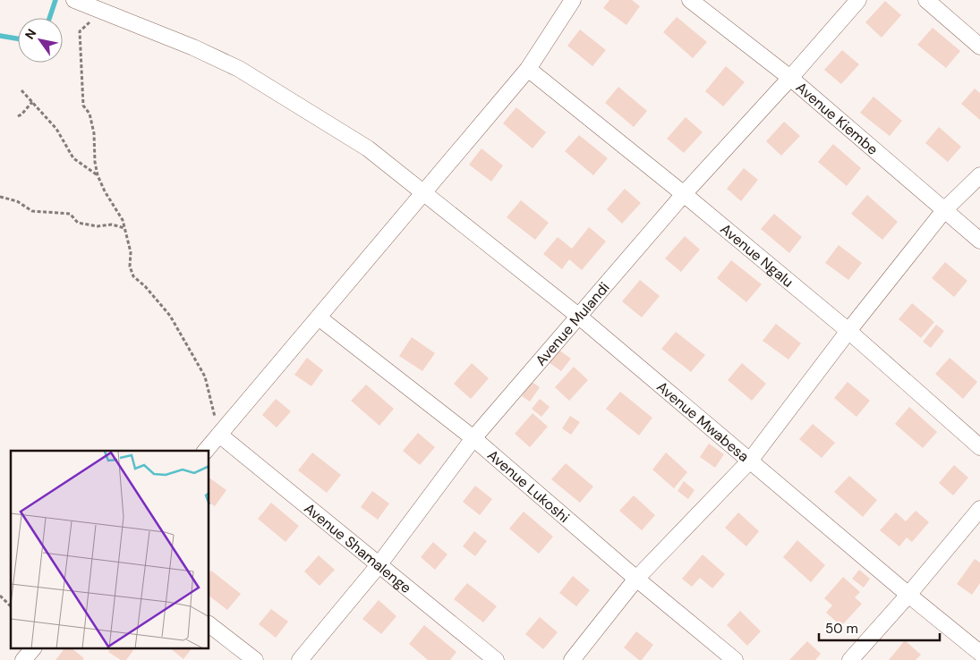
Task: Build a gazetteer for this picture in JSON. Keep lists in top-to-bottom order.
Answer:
{
  "streets": {
    "street": [
      "Avenue Kiembe",
      "Avenue Ngalu",
      "Avenue Mulandi",
      "Avenue Mwabesa",
      "Avenue Lukoshi",
      "Avenue Shamalenge"
    ]
  },
  "crossings": [
    ["Avenue Kiembe", "Avenue Mulandi"],
    ["Avenue Ngalu", "Avenue Mulandi"],
    ["Avenue Mulandi", "Avenue Mwabesa"],
    ["Avenue Mulandi", "Avenue Lukoshi"],
    ["Avenue Mulandi", "Avenue Shamalenge"]
  ],
  "scale_bar": "50 m",
  "north": "top left"
}
